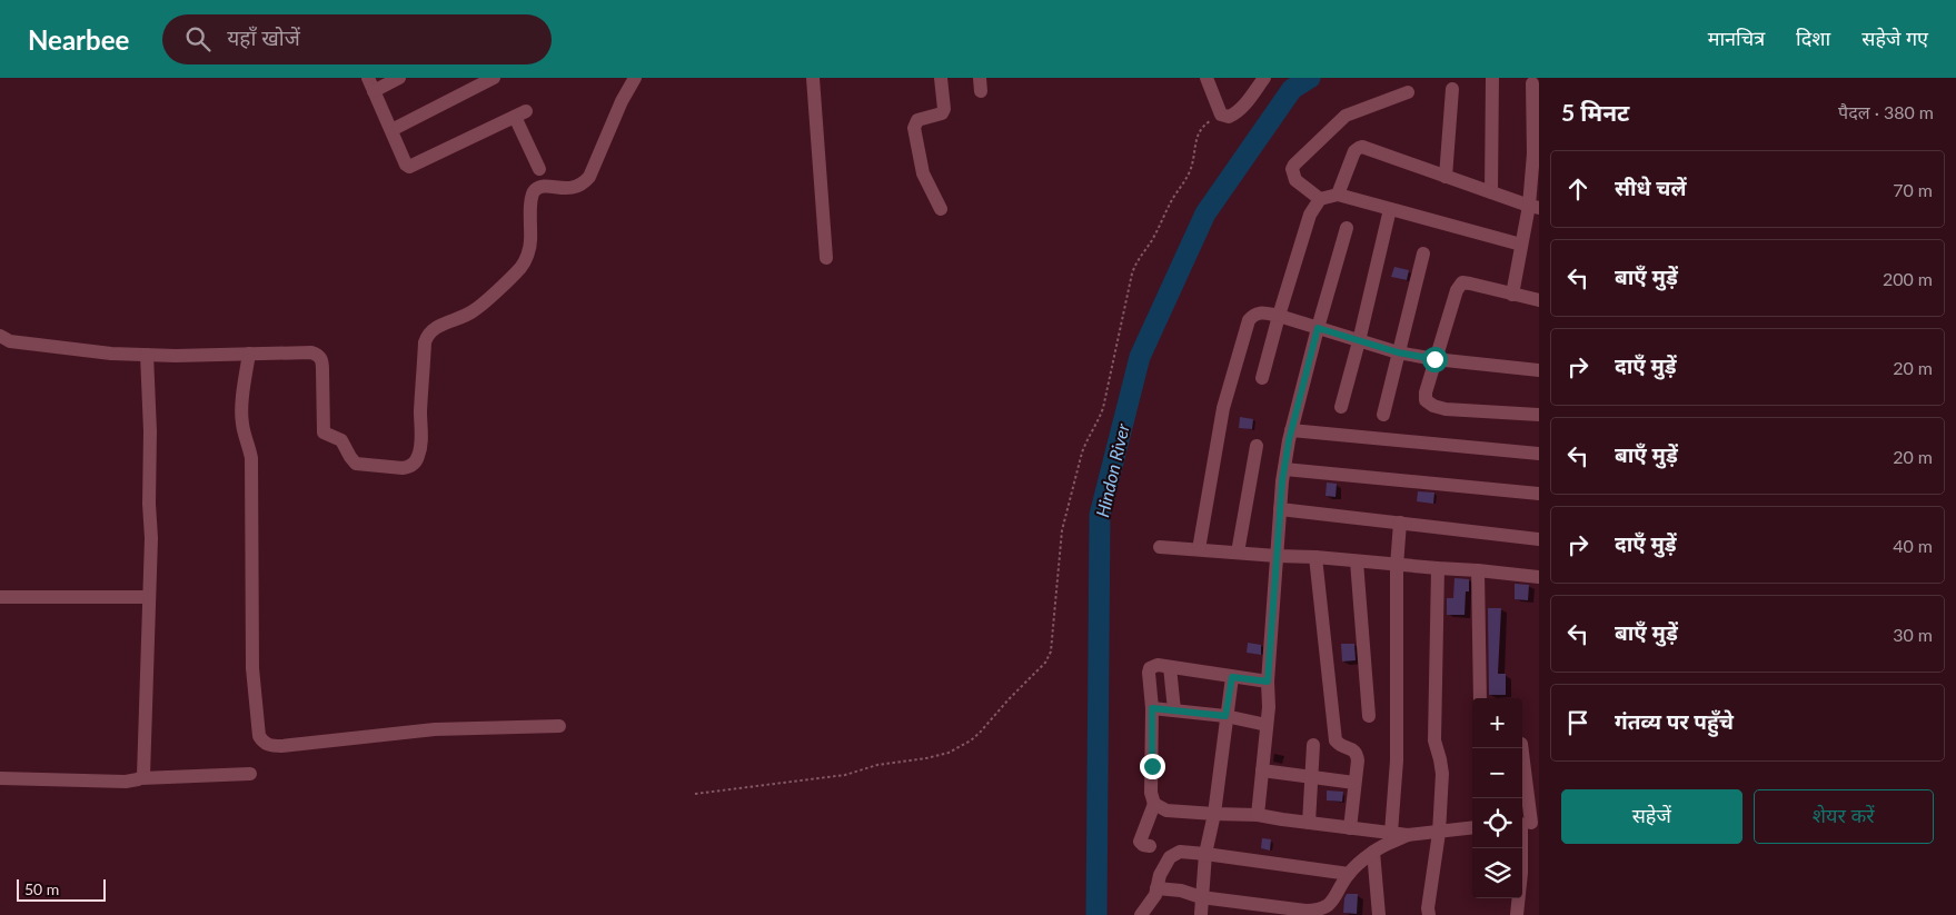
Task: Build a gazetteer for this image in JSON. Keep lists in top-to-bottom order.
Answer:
{
  "water": ["Hindon River"],
  "scale_bar": "50 m",
  "page": {
    "header": "Nearbee",
    "search": "यहाँ खोजें",
    "nav": ["मानचित्र", "दिशा", "सहेजे गए"],
    "heading": ["5 मिनट", "पैदल · 380 m"],
    "list": [
      ["सीधे चलें", "70 m"],
      ["बाएँ मुड़ें", "200 m"],
      ["दाएँ मुड़ें", "20 m"],
      ["बाएँ मुड़ें", "20 m"],
      ["दाएँ मुड़ें", "40 m"],
      ["बाएँ मुड़ें", "30 m"],
      "गंतव्य पर पहुँचे"
    ],
    "map_buttons": ["+", "−"],
    "buttons": ["सहेजें", "शेयर करें"],
    "scale": "50 m"
  }
}
